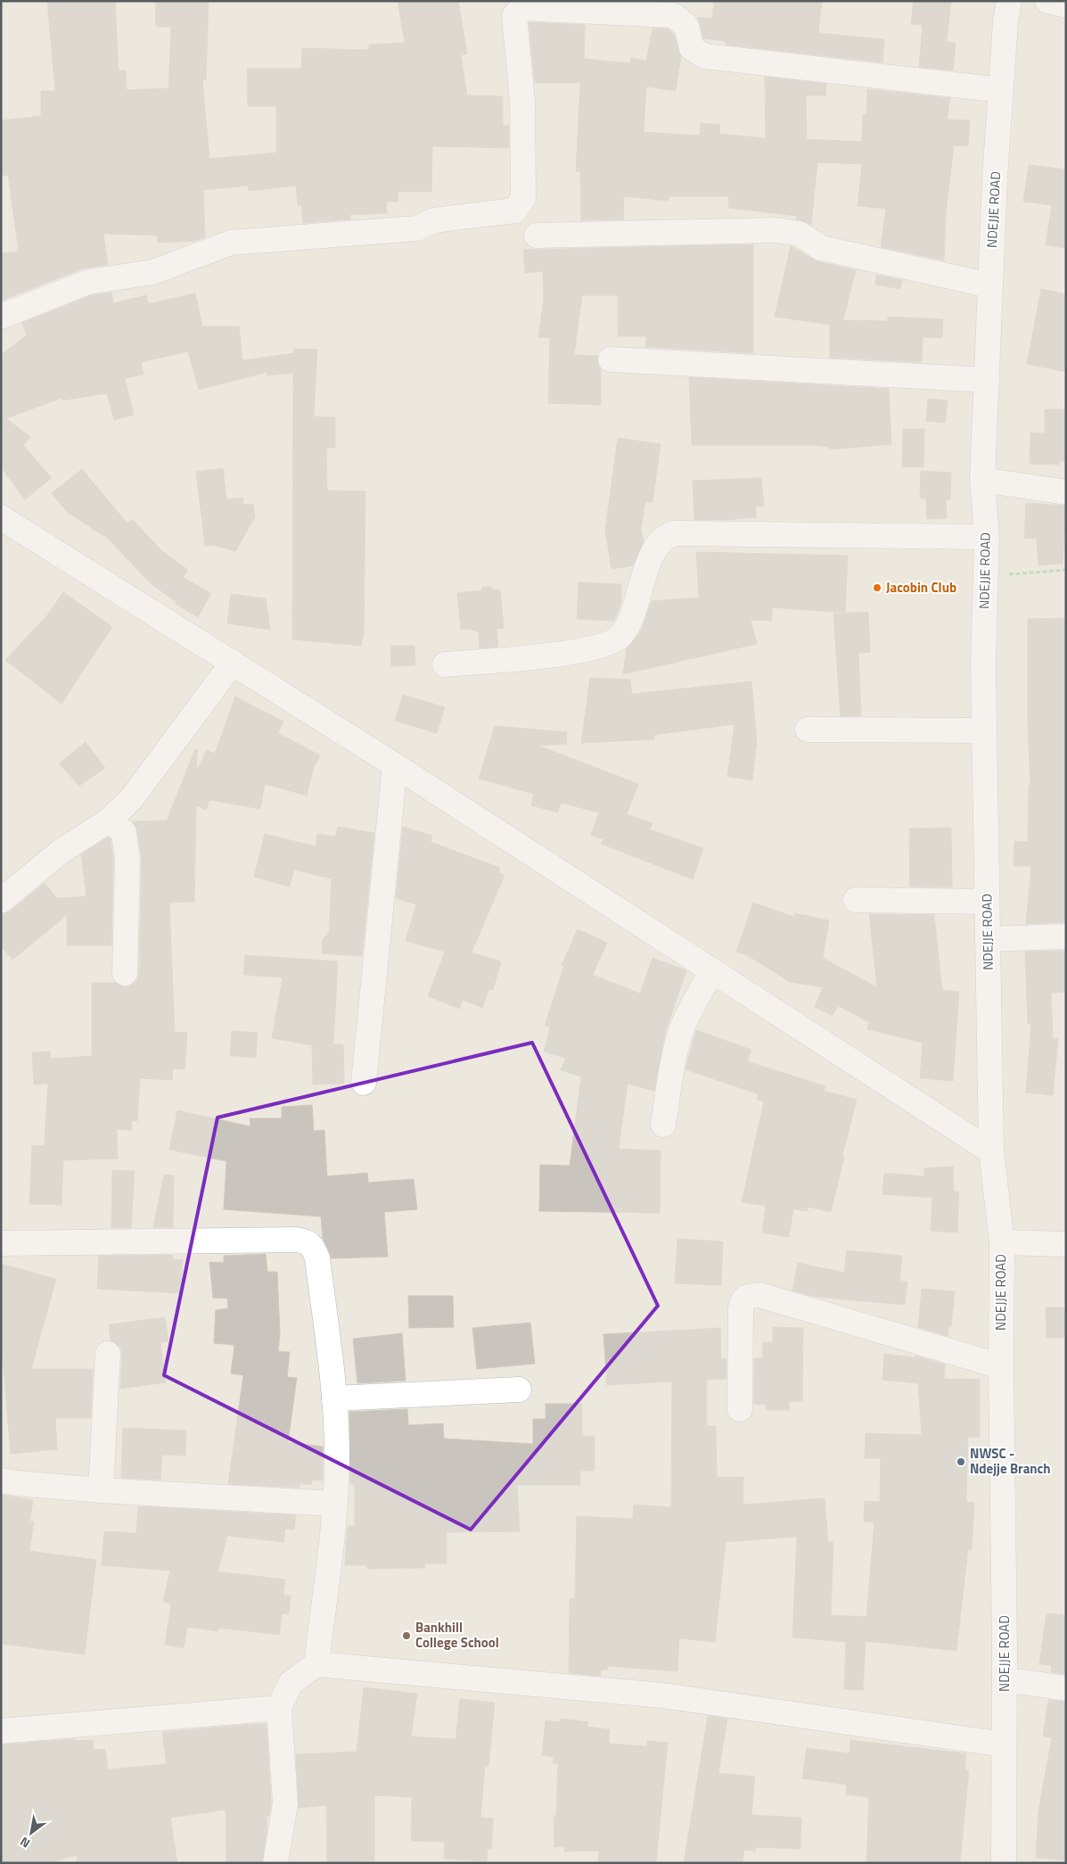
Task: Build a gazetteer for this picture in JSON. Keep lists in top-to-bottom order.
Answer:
{
  "streets": {
    "street": ["NDEJJE ROAD"]
  },
  "places": ["Jacobin Club", "NWSC - Ndejje Branch", "Bankhill College School"],
  "north": "bottom left"
}
